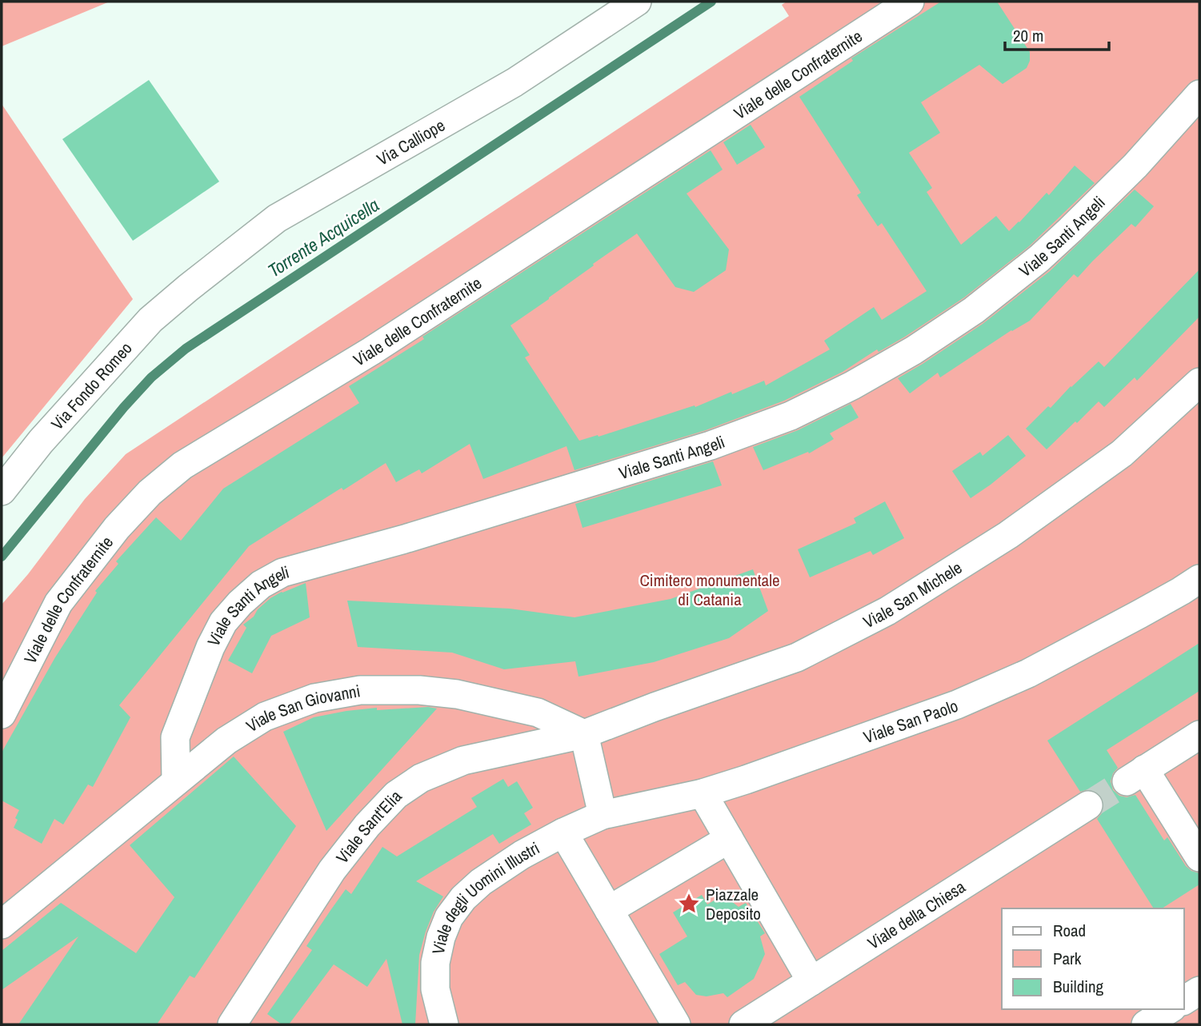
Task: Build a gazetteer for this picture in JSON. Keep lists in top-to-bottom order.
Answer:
{
  "streets": {
    "street": [
      "Viale delle Confraternite",
      "Via Calliope",
      "Viale Santi Angeli",
      "Via Fondo Romeo",
      "Viale San Michele",
      "Viale San Giovanni",
      "Viale San Paolo",
      "Viale Sant'Elia",
      "Viale degli Uomini Illustri",
      "Viale della Chiesa"
    ]
  },
  "crossings": [
    ["Via Calliope", "Via Fondo Romeo"],
    ["Viale Santi Angeli", "Viale San Giovanni"],
    ["Viale San Michele", "Viale San Giovanni"],
    ["Viale San Michele", "Viale Sant'Elia"],
    ["Viale San Giovanni", "Viale Sant'Elia"],
    ["Viale San Paolo", "Viale degli Uomini Illustri"]
  ],
  "water": ["Torrente Acquicella"],
  "parks": ["Cimitero monumentale di Catania"],
  "places": {
    "place": ["Piazzale Deposito"]
  },
  "legend": ["Road", "Park", "Building"],
  "scale_bar": "20 m"
}
